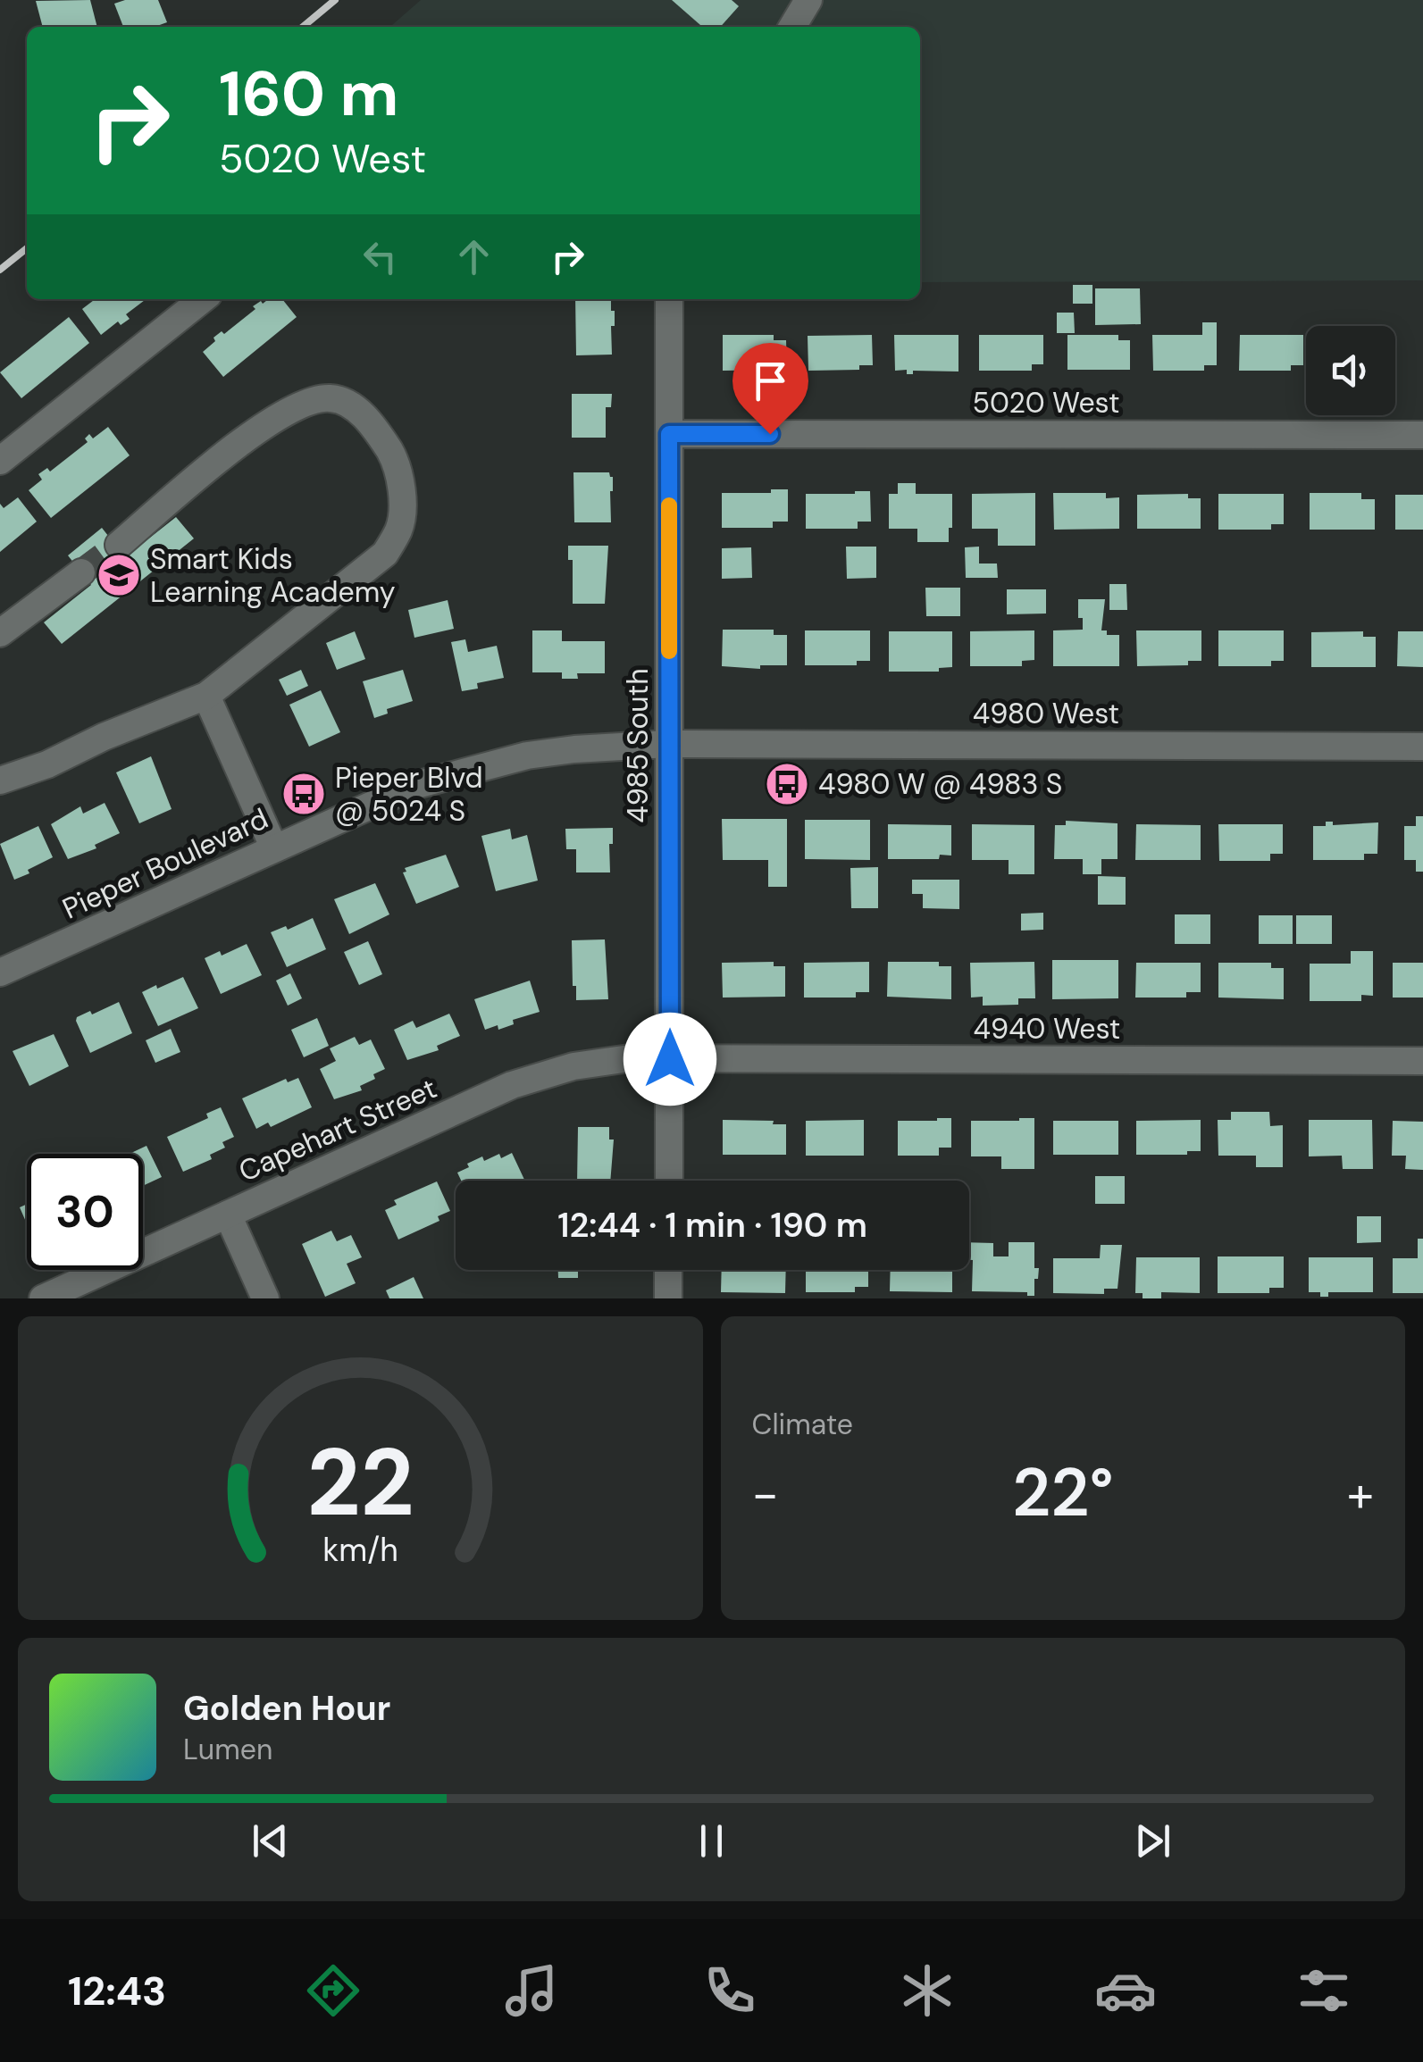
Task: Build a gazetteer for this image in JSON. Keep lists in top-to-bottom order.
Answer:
{
  "streets": {
    "street": [
      "5020 West",
      "4980 West",
      "4985 South",
      "Pieper Boulevard",
      "4940 West",
      "Capehart Street"
    ]
  },
  "crossings": [
    ["5020 West", "4985 South"],
    ["4980 West", "4985 South"],
    ["4980 West", "Pieper Boulevard"],
    ["4985 South", "Pieper Boulevard"],
    ["4985 South", "4940 West"],
    ["4985 South", "Capehart Street"],
    ["4940 West", "Capehart Street"]
  ],
  "places": {
    "school or university": ["Smart Kids Learning Academy"],
    "bus stop": ["4980 W @ 4983 S", "Pieper Blvd @ 5024 S"]
  },
  "page": {
    "turn": ["160 m", "5020 West"],
    "limit": "30",
    "trip": "12:44 · 1 min · 190 m",
    "tile": "Climate",
    "heat": ["−", "22°", "+"],
    "song": ["Golden Hour", "Lumen"],
    "tabs": "12:43",
    "gauge": ["22", "km/h"]
  }
}
